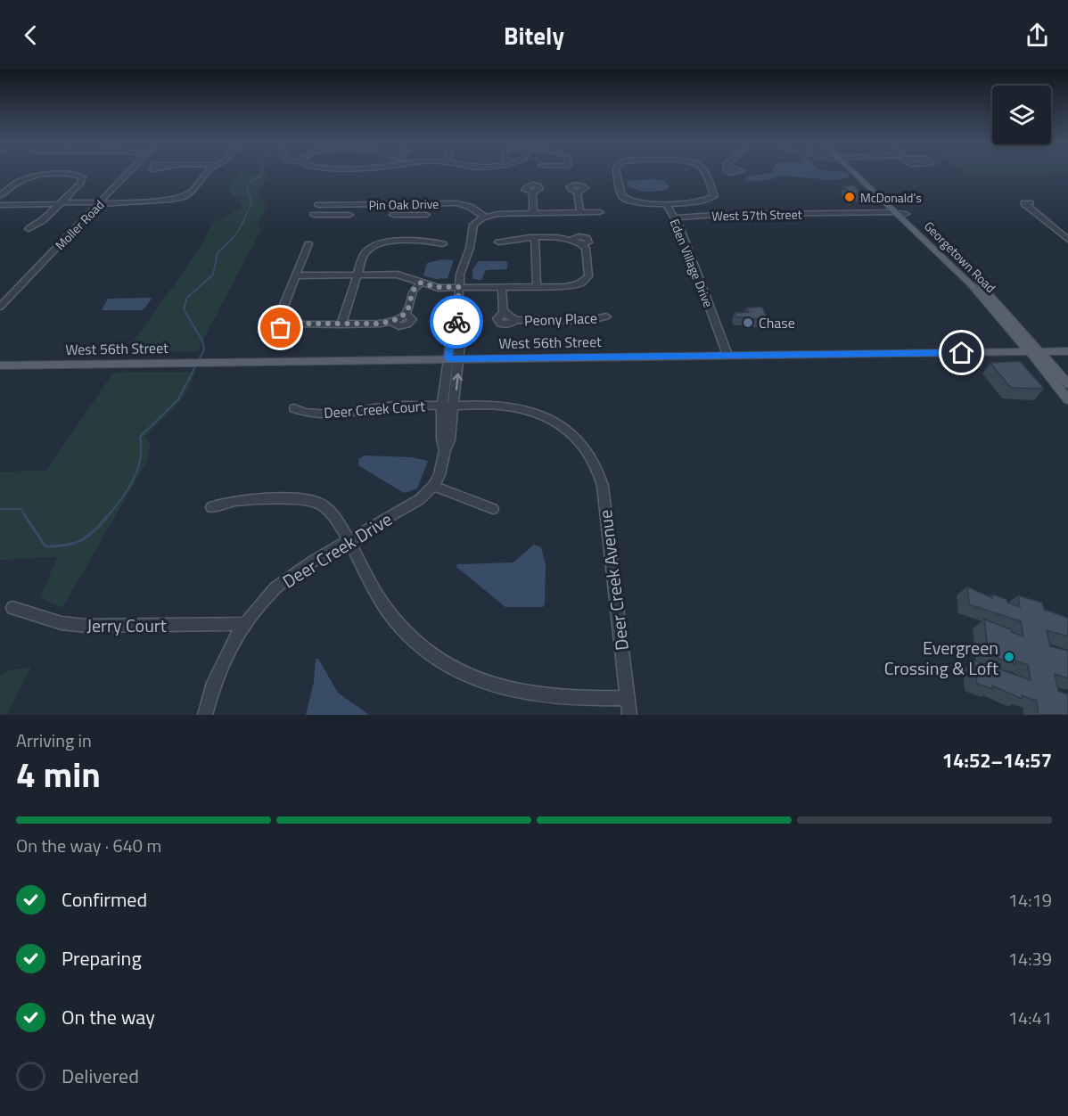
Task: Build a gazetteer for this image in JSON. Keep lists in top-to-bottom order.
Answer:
{
  "streets": {
    "main road": ["Georgetown Road", "West 56th Street"],
    "street": [
      "Pin Oak Drive",
      "West 57th Street",
      "Moller Road",
      "Eden Village Drive",
      "Peony Place",
      "Deer Creek Court",
      "Deer Creek Drive",
      "Deer Creek Avenue",
      "Jerry Court"
    ]
  },
  "crossings": [
    ["West 57th Street", "Georgetown Road"],
    ["West 57th Street", "Eden Village Drive"],
    ["Georgetown Road", "West 56th Street"],
    ["Eden Village Drive", "West 56th Street"],
    ["West 56th Street", "Deer Creek Drive"],
    ["Deer Creek Court", "Deer Creek Drive"],
    ["Deer Creek Court", "Deer Creek Avenue"],
    ["Deer Creek Drive", "Jerry Court"]
  ],
  "places": ["McDonald's", "Chase", "Evergreen Crossing & Loft"],
  "page": {
    "header": "Bitely",
    "heading": ["4 min", "Arriving in", "14:52–14:57"],
    "bar": "On the way · 640 m",
    "list": [
      ["Confirmed", "14:19"],
      ["Preparing", "14:39"],
      ["On the way", "14:41"],
      "Delivered"
    ]
  }
}
